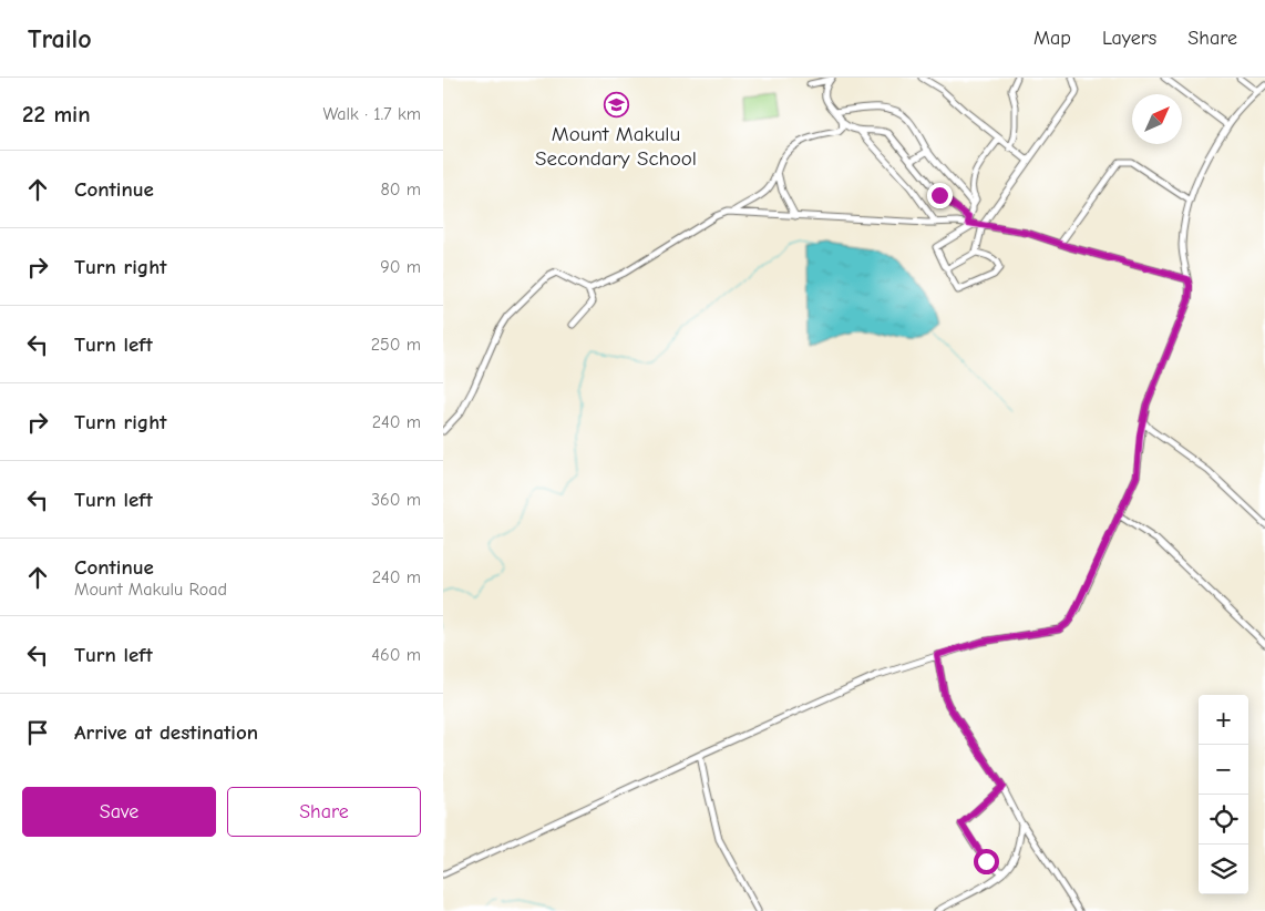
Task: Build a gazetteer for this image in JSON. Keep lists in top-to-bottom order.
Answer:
{
  "places": {
    "school or university": ["Mount Makulu Secondary School"]
  },
  "north": "top right",
  "page": {
    "header": "Trailo",
    "nav": ["Map", "Layers", "Share"],
    "heading": ["22 min", "Walk · 1.7 km"],
    "list": [
      ["Continue", "80 m"],
      ["Turn right", "90 m"],
      ["Turn left", "250 m"],
      ["Turn right", "240 m"],
      ["Turn left", "360 m"],
      ["Continue", "Mount Makulu Road", "240 m"],
      ["Turn left", "460 m"],
      "Arrive at destination"
    ],
    "map_buttons": ["+", "−"],
    "buttons": ["Save", "Share"]
  }
}
